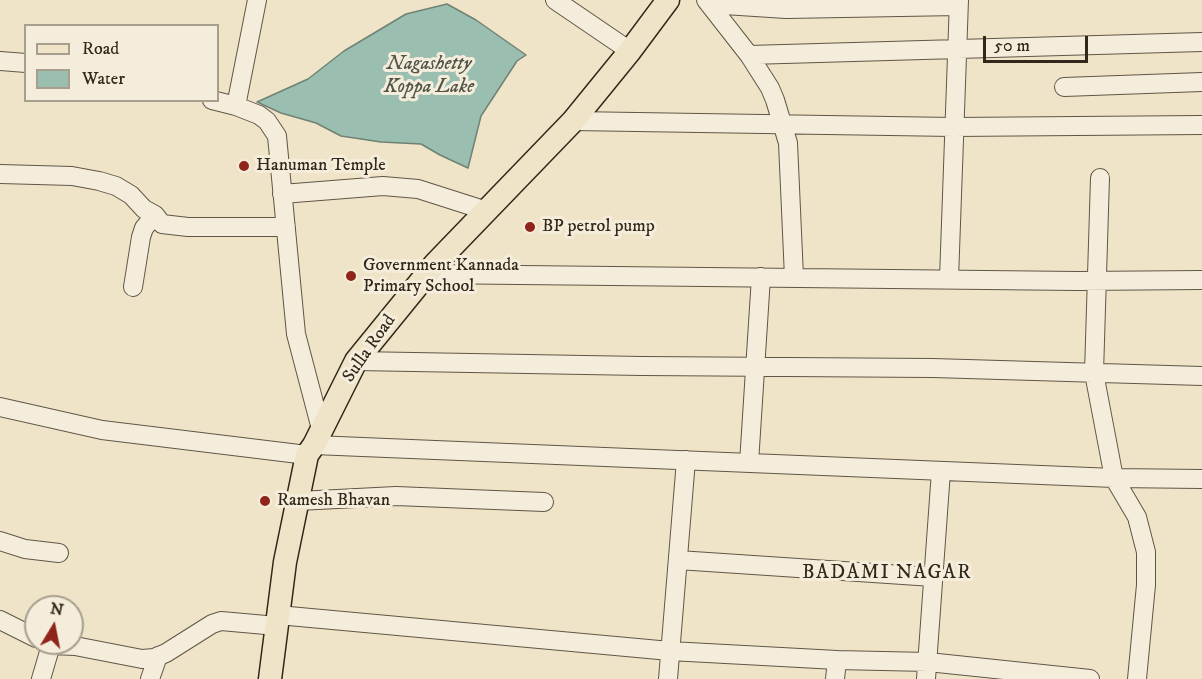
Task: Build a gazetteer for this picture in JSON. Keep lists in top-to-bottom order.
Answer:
{
  "streets": {
    "main road": ["Sulla Road"]
  },
  "districts": ["BADAMI NAGAR"],
  "water": ["Nagashetty Koppa Lake"],
  "places": [
    "Hanuman Temple",
    "BP petrol pump",
    "Government Kannada Primary School",
    "Ramesh Bhavan"
  ],
  "legend": ["Road", "Water"],
  "scale_bar": "50 m",
  "north": "top"
}
